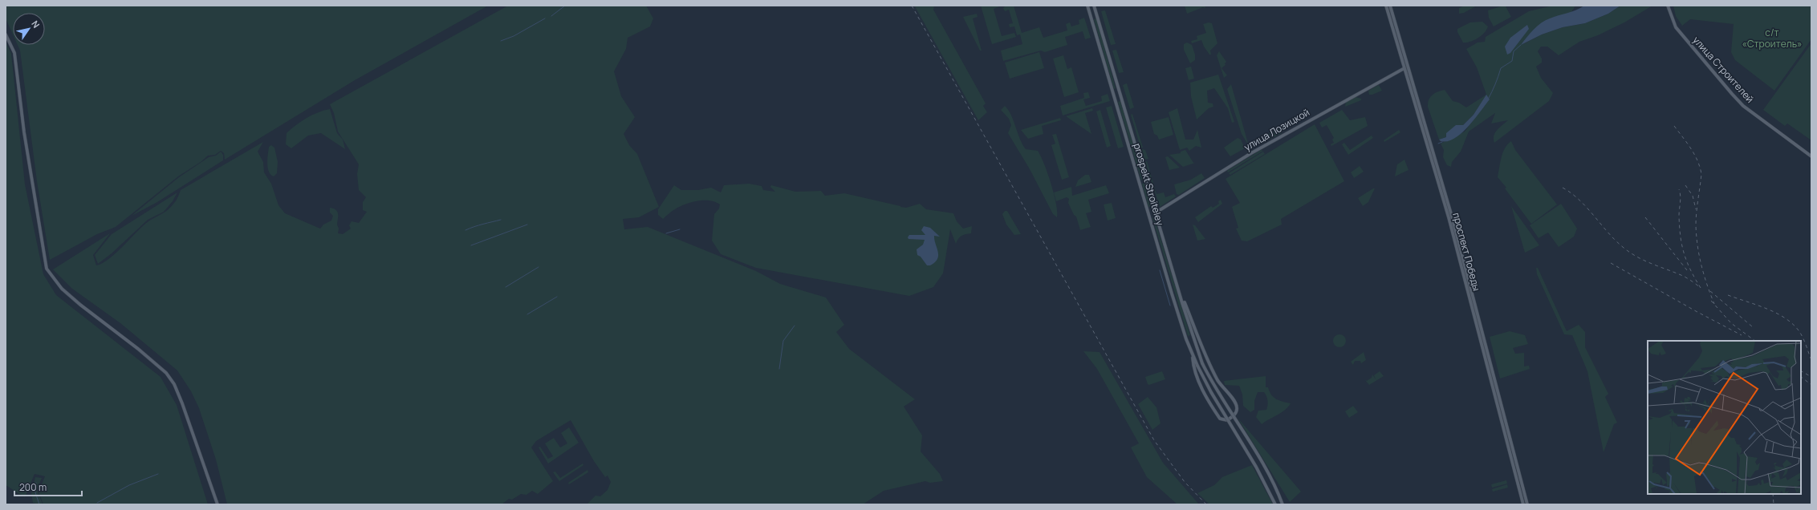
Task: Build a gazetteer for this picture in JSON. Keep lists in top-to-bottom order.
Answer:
{
  "streets": {
    "main road": [
      "улица Строителей",
      "улица Лозицкой",
      "prospekt Stroiteley",
      "проспект Победы"
    ]
  },
  "crossings": [
    ["улица Лозицкой", "проспект Победы"]
  ],
  "parks": ["с/т «Строитель»"],
  "scale_bar": "200 m",
  "north": "top right"
}
